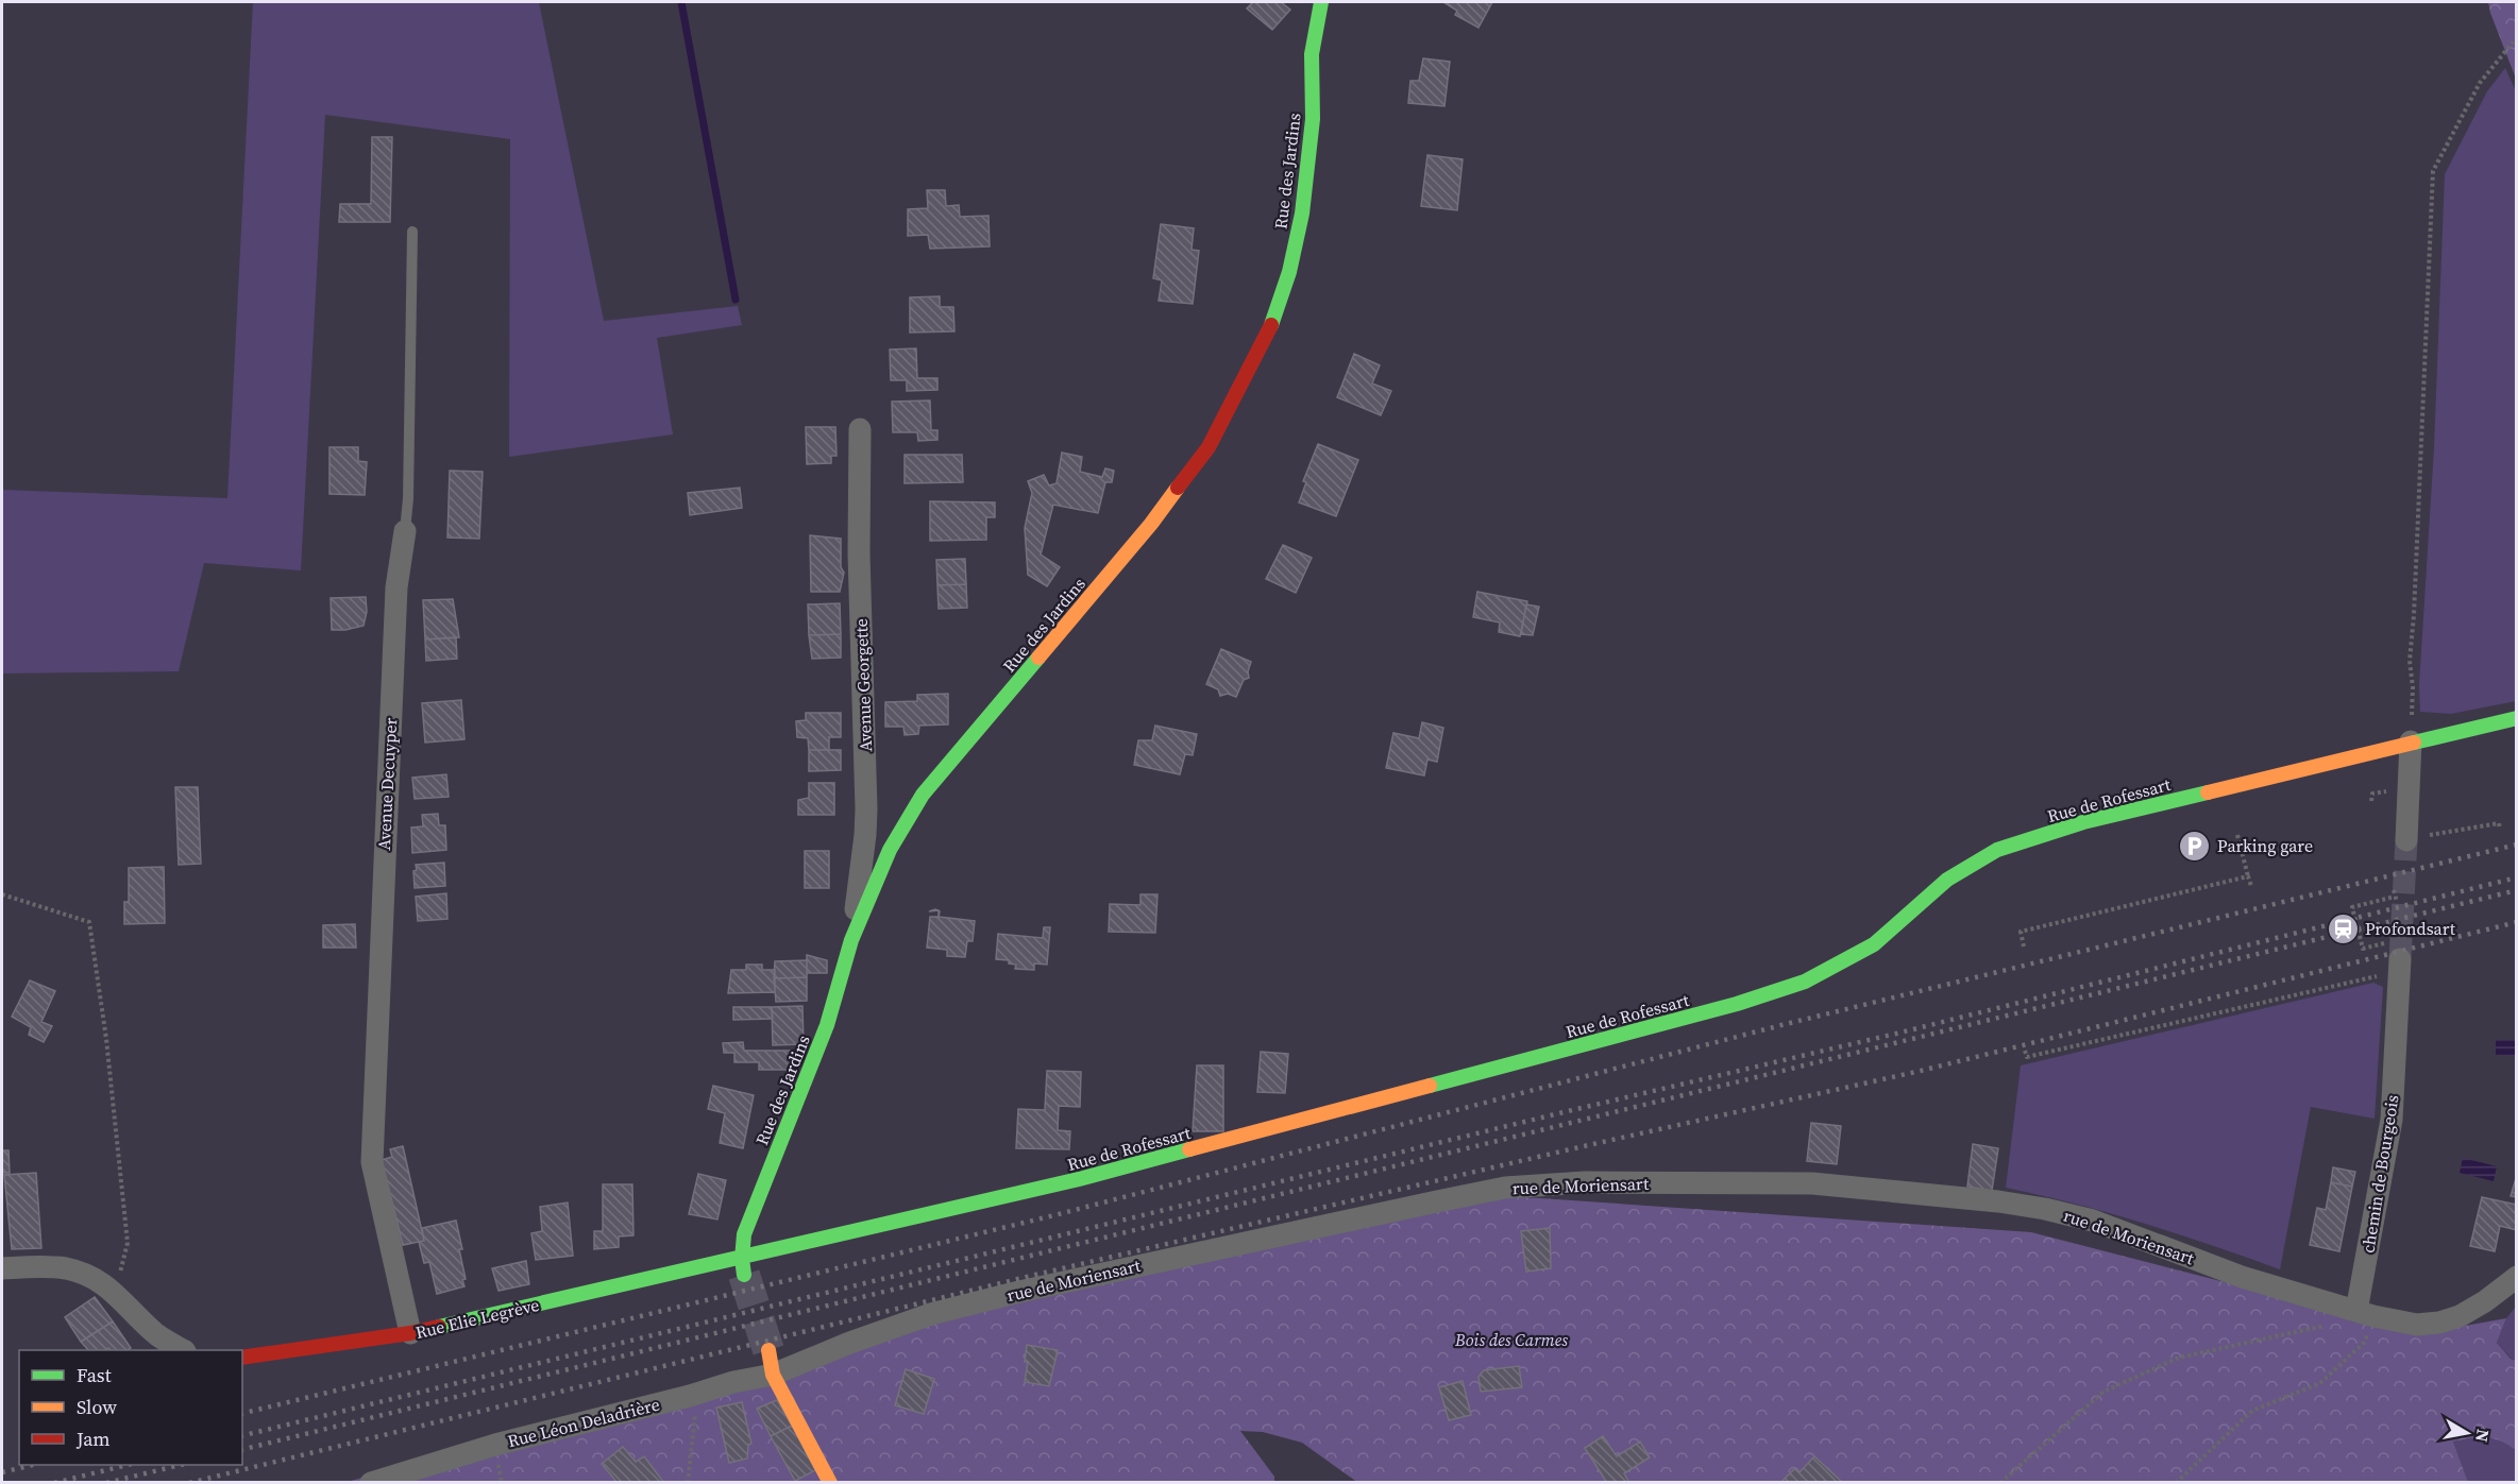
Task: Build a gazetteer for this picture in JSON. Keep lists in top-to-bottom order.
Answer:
{
  "streets": {
    "street": [
      "Rue des Jardins",
      "Avenue Georgette",
      "Avenue Decuyper",
      "Rue de Rofessart",
      "chemin de Bourgeois",
      "rue de Moriensart",
      "Rue Elie Legrève",
      "Rue Léon Deladrière"
    ]
  },
  "crossings": [
    ["Rue des Jardins", "Avenue Georgette"],
    ["Rue des Jardins", "Rue de Rofessart"],
    ["Avenue Decuyper", "Rue Elie Legrève"],
    ["Rue de Rofessart", "Rue Elie Legrève"],
    ["chemin de Bourgeois", "rue de Moriensart"],
    ["rue de Moriensart", "Rue Léon Deladrière"]
  ],
  "parks": ["Bois des Carmes"],
  "places": {
    "parking": ["Parking gare"],
    "station": ["Profondsart"]
  },
  "legend": ["Fast", "Slow", "Jam"],
  "north": "right"
}
